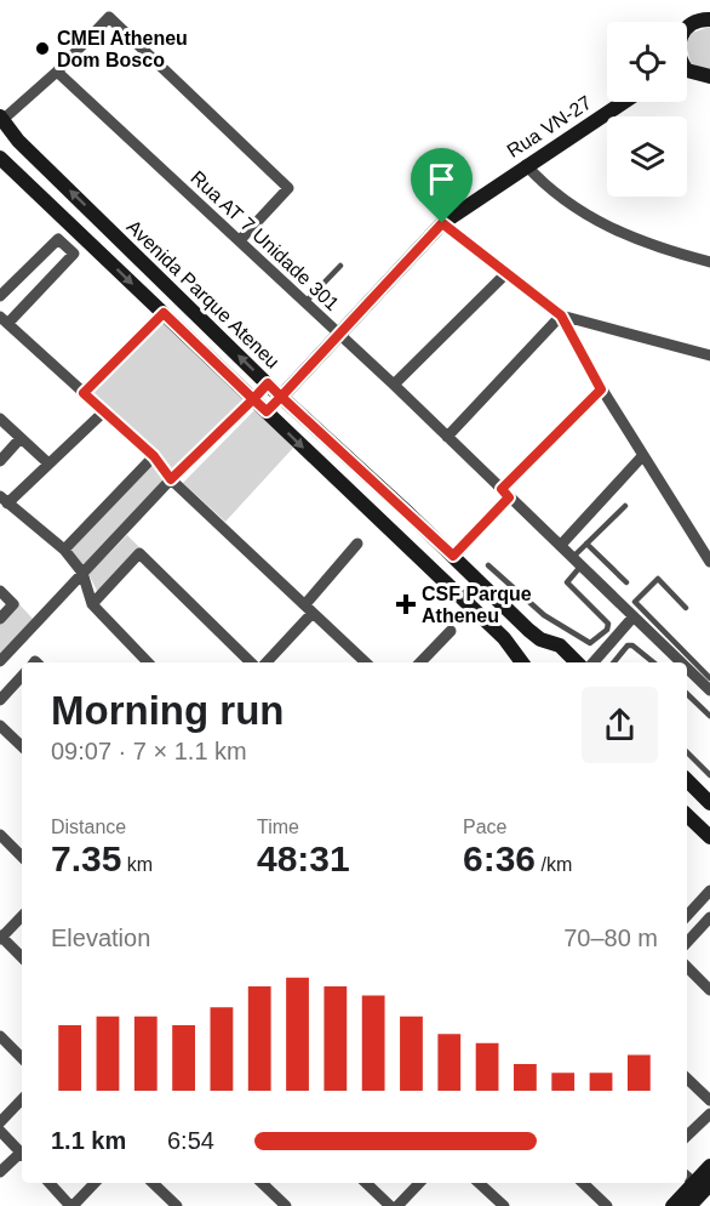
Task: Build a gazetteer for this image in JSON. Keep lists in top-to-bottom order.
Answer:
{
  "streets": {
    "street": ["Rua VN-27", "Rua AT 7 Unidade 301", "Avenida Parque Ateneu"]
  },
  "crossings": [
    ["Rua VN-27", "Rua AT 7 Unidade 301"],
    ["Rua VN-27", "Avenida Parque Ateneu"]
  ],
  "places": {
    "other": ["CMEI Atheneu Dom Bosco"],
    "health": ["CSF Parque Atheneu"]
  },
  "page": {
    "heading": ["Morning run", "09:07 · 7 × 1.1 km"],
    "stats": [
      ["Distance", "7.35 km"],
      ["Time", "48:31"],
      ["Pace", "6:36 /km"]
    ],
    "chart": ["Elevation", "70–80 m"],
    "list": [
      {
        "name": "1.1 km",
        "note": "6:54"
      }
    ]
  }
}
